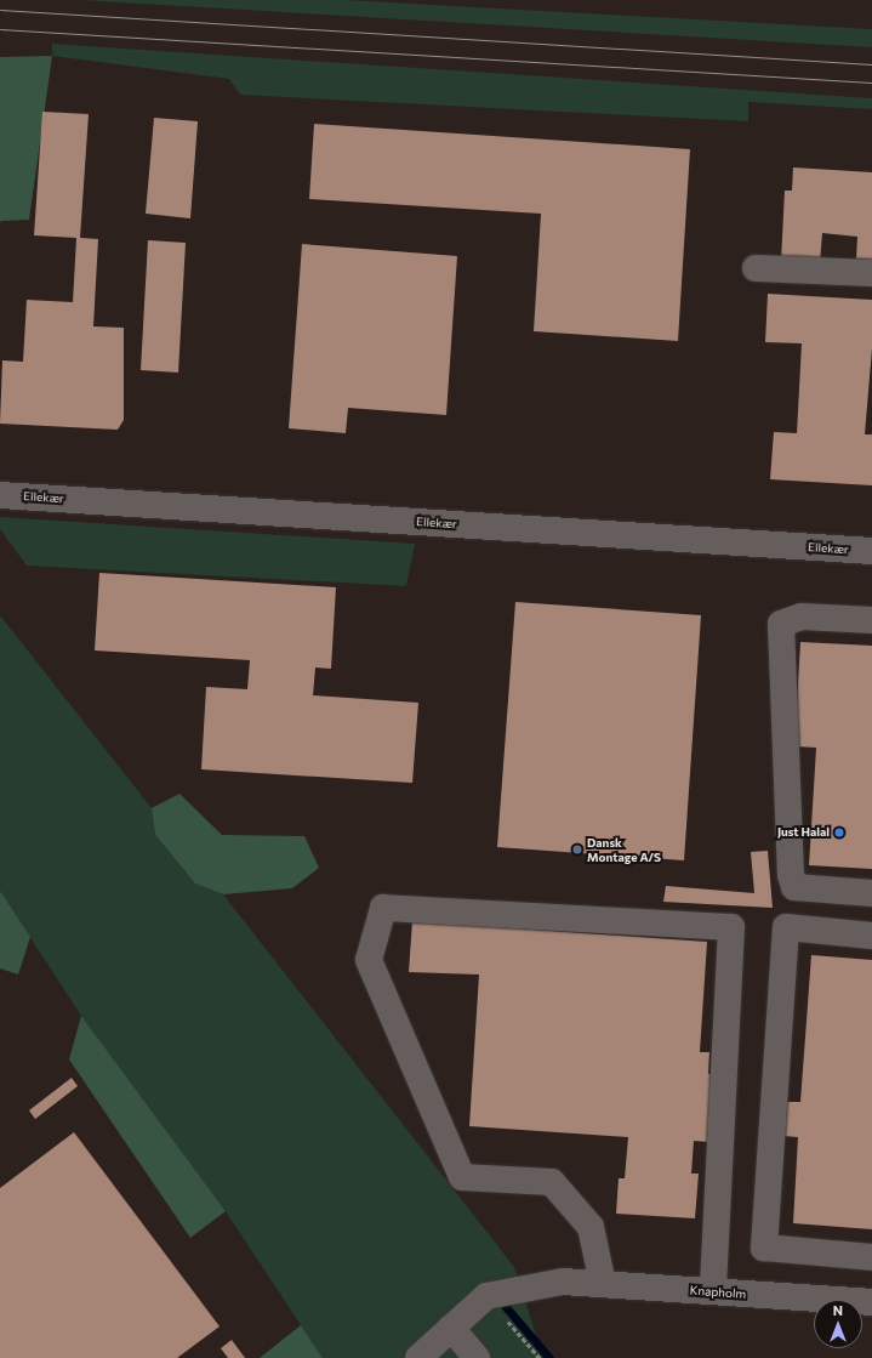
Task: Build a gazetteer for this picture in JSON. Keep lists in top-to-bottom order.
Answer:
{
  "streets": {
    "street": ["Ellekær", "Knapholm"]
  },
  "places": ["Just Halal", "Dansk Montage A/S"],
  "north": "top"
}
